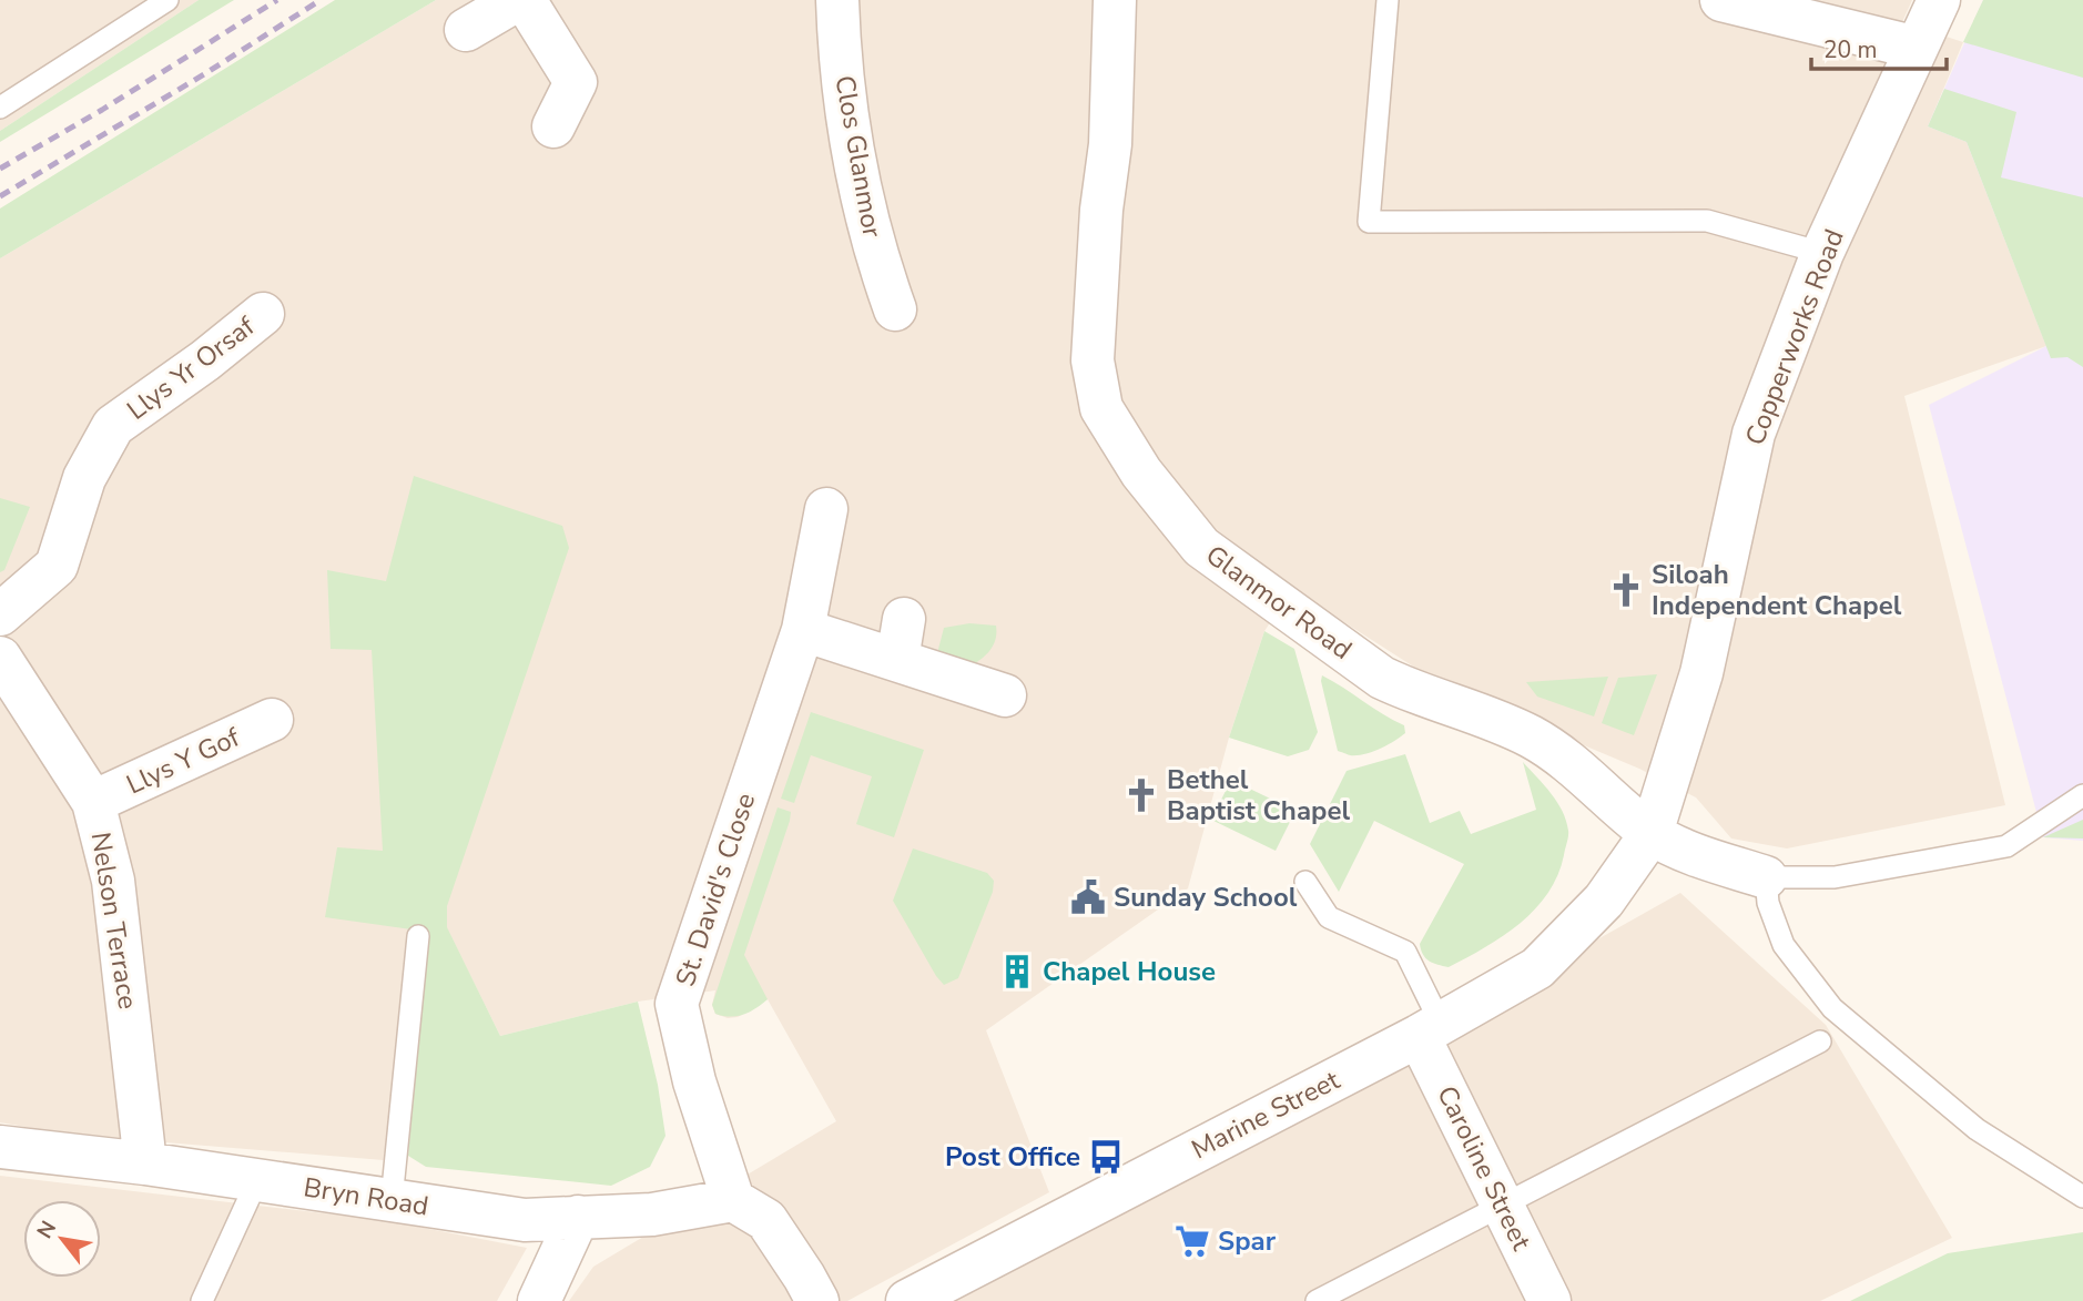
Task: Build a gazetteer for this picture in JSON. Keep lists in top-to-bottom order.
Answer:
{
  "streets": {
    "street": [
      "Clos Glanmor",
      "Copperworks Road",
      "Llys Yr Orsaf",
      "Glanmor Road",
      "Llys Y Gof",
      "St. David's Close",
      "Nelson Terrace",
      "Marine Street",
      "Caroline Street",
      "Bryn Road"
    ]
  },
  "crossings": [
    ["Copperworks Road", "Glanmor Road"],
    ["Copperworks Road", "Marine Street"],
    ["Llys Y Gof", "Nelson Terrace"],
    ["St. David's Close", "Bryn Road"],
    ["Nelson Terrace", "Bryn Road"],
    ["Marine Street", "Caroline Street"]
  ],
  "places": {
    "church": ["Siloah Independent Chapel", "Bethel Baptist Chapel"],
    "public building": ["Sunday School"],
    "building": ["Chapel House"],
    "bus stop": ["Post Office"],
    "supermarket": ["Spar"]
  },
  "scale_bar": "20 m",
  "north": "top left"
}
